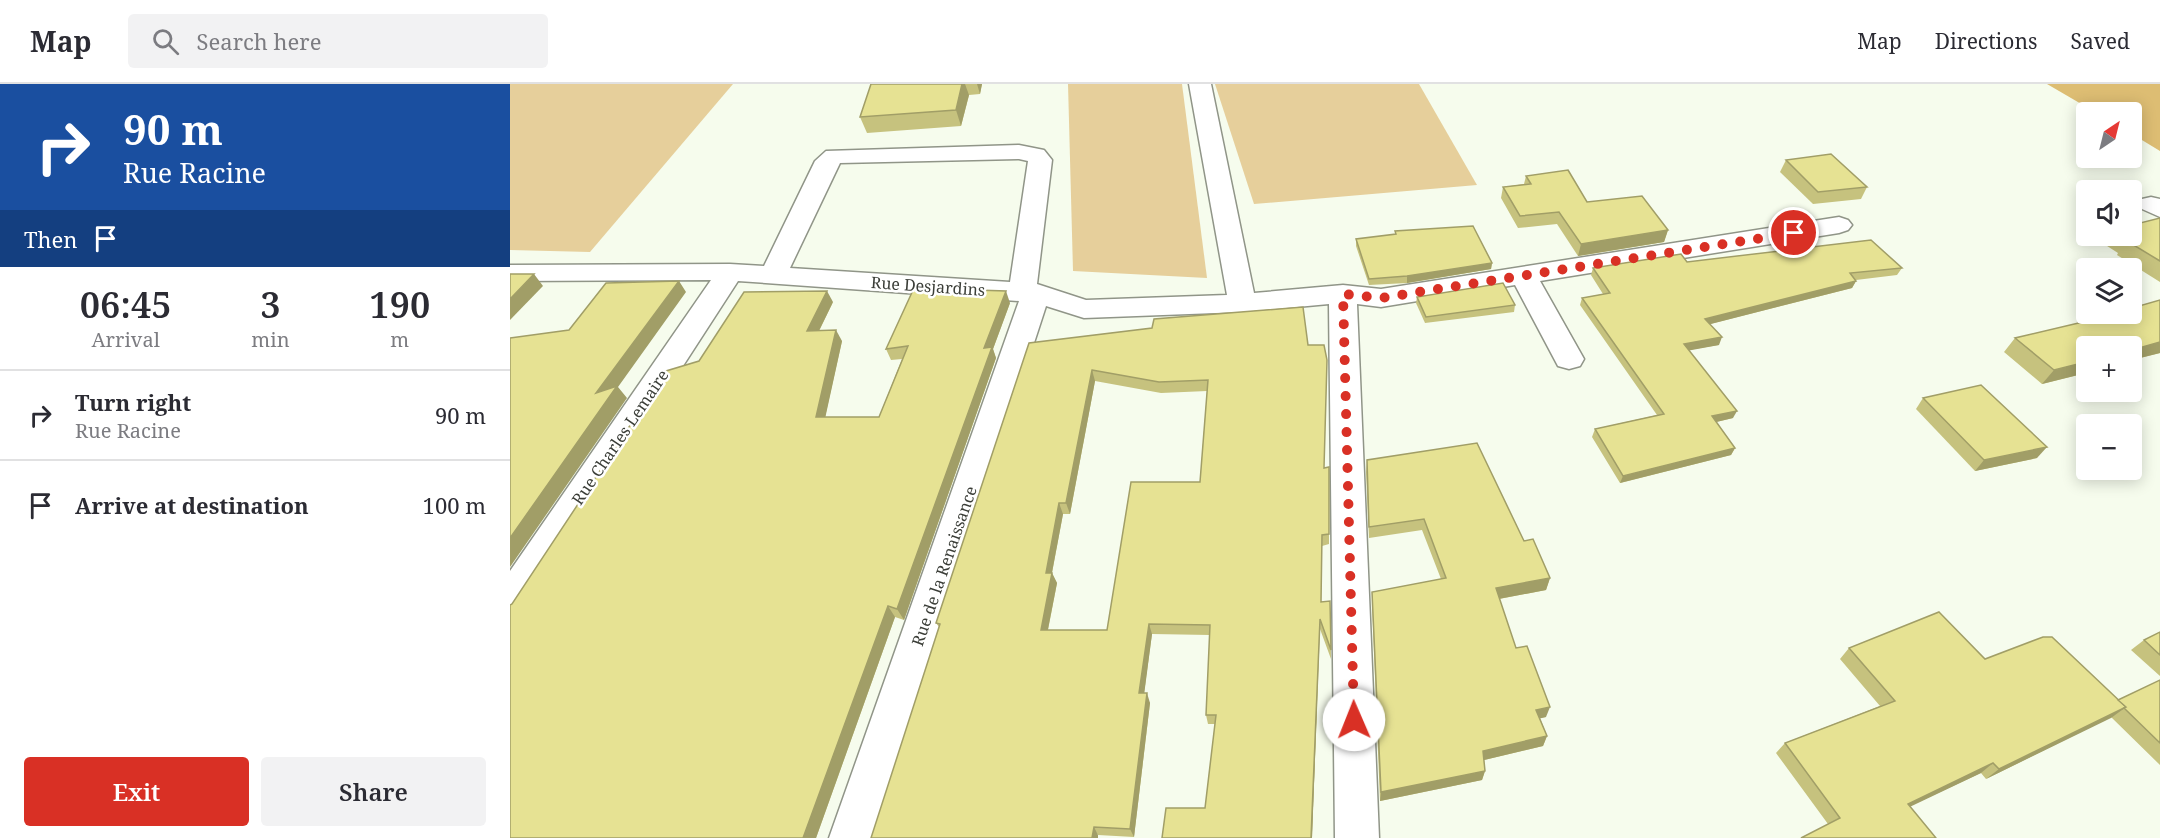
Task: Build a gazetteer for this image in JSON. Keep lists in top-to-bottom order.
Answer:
{
  "streets": {
    "street": ["Rue Desjardins", "Rue Charles Lemaire", "Rue de la Renaissance"]
  },
  "crossings": [
    ["Rue Desjardins", "Rue Charles Lemaire"],
    ["Rue Desjardins", "Rue de la Renaissance"]
  ],
  "north": "top right",
  "page": {
    "header": "Map",
    "search": "Search here",
    "nav": ["Map", "Directions", "Saved"],
    "turn": ["90 m", "Rue Racine"],
    "map_buttons": ["+", "−"],
    "then": "Then",
    "eta": [
      "06:45",
      "Arrival",
      "3",
      "min",
      "190",
      "m"
    ],
    "list": [
      {
        "name": "Turn right",
        "note": "Rue Racine",
        "value": "90 m"
      },
      {
        "name": "Arrive at destination",
        "value": "100 m"
      }
    ],
    "buttons": ["Exit", "Share"]
  }
}
